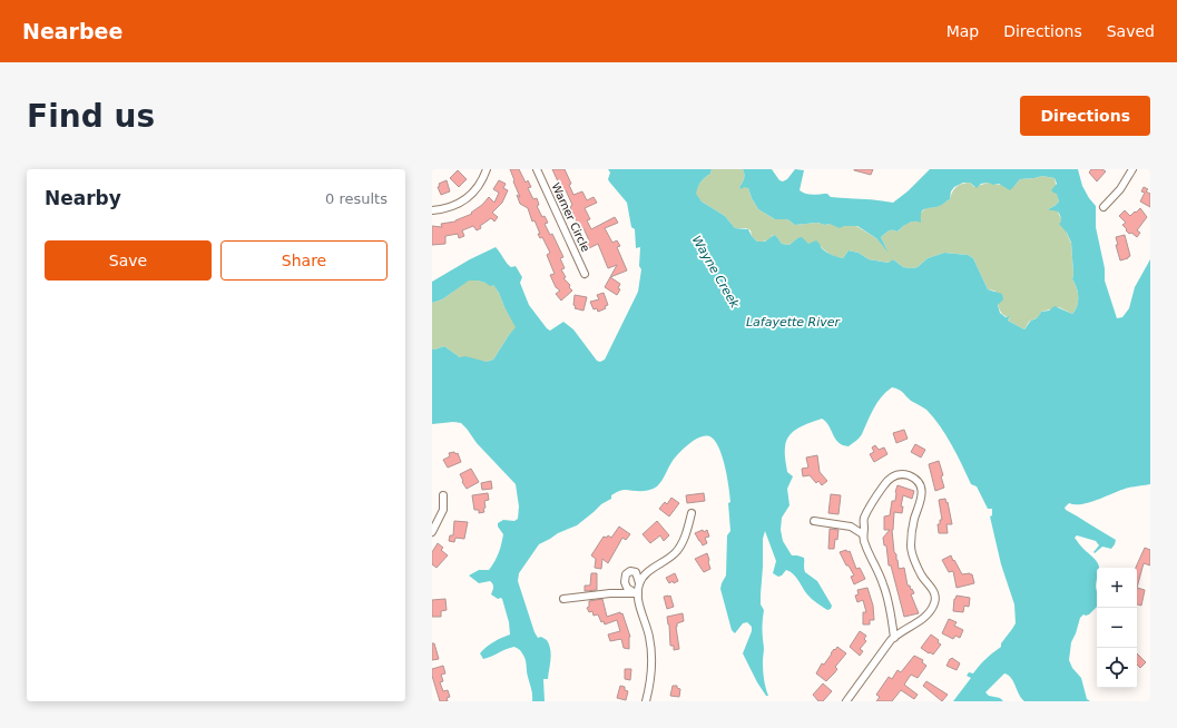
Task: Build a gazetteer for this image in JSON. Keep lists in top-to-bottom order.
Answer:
{
  "streets": {
    "street": ["Warner Circle"]
  },
  "water": ["Wayne Creek", "Lafayette River"],
  "page": {
    "header": "Nearbee",
    "nav": ["Map", "Directions", "Saved"],
    "buttons": [
      "Directions",
      ["Save", "Share"]
    ],
    "title": "Find us",
    "heading": ["Nearby", "0 results"],
    "map_buttons": ["+", "−"]
  }
}
